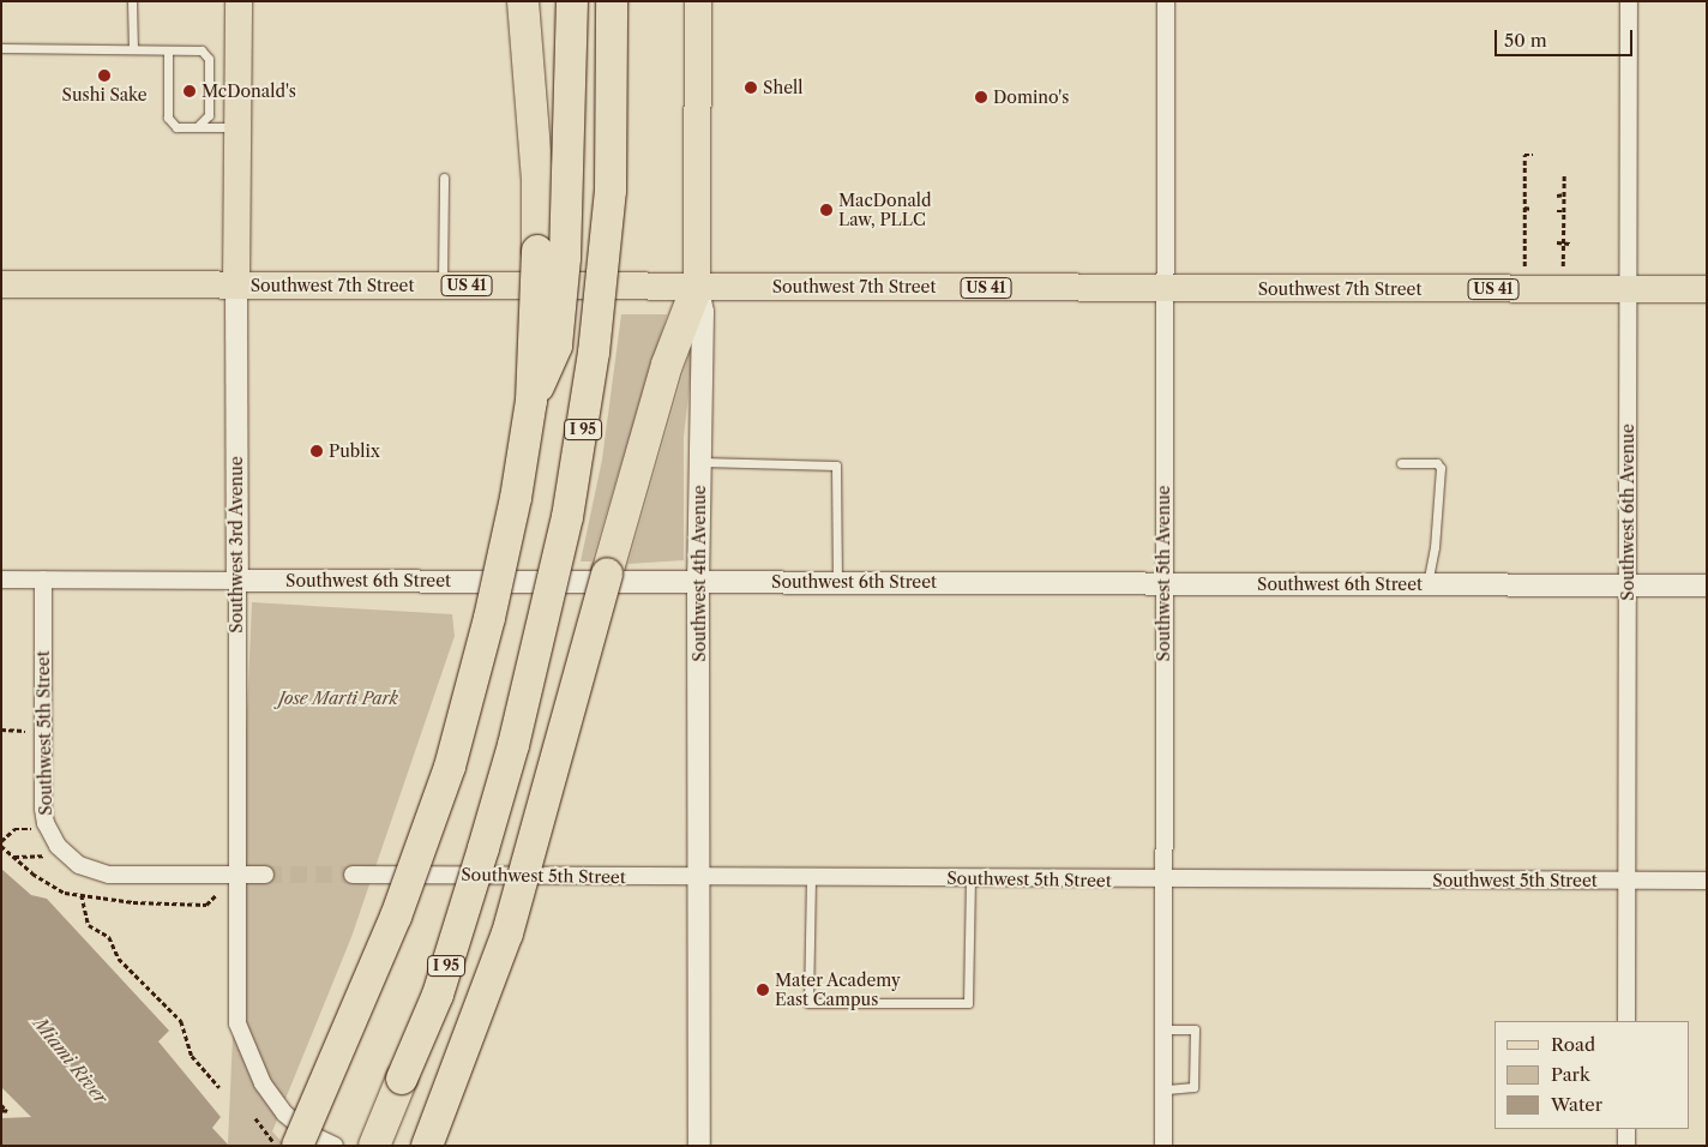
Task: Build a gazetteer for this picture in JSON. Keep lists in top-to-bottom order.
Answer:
{
  "streets": {
    "highway": ["I 95"],
    "main road": [
      "Southwest 7th Street",
      "US 41",
      "Southwest 3rd Avenue",
      "Southwest 4th Avenue"
    ],
    "street": [
      "Southwest 6th Avenue",
      "Southwest 5th Avenue",
      "Southwest 6th Street",
      "Southwest 5th Street"
    ]
  },
  "crossings": [
    ["Southwest 7th Street", "Southwest 6th Avenue"],
    ["Southwest 7th Street", "Southwest 3rd Avenue"],
    ["Southwest 7th Street", "Southwest 4th Avenue"],
    ["Southwest 7th Street", "Southwest 5th Avenue"],
    ["Southwest 6th Avenue", "Southwest 6th Street"],
    ["Southwest 6th Avenue", "Southwest 5th Street"],
    ["Southwest 3rd Avenue", "Southwest 6th Street"],
    ["Southwest 3rd Avenue", "Southwest 5th Street"],
    ["Southwest 4th Avenue", "Southwest 6th Street"],
    ["Southwest 4th Avenue", "Southwest 5th Street"],
    ["Southwest 5th Avenue", "Southwest 6th Street"],
    ["Southwest 5th Avenue", "Southwest 5th Street"],
    ["Southwest 6th Street", "Southwest 5th Street"]
  ],
  "water": ["Miami River"],
  "parks": ["Jose Marti Park"],
  "places": [
    "Sushi Sake",
    "Shell",
    "McDonald's",
    "Domino's",
    "MacDonald Law, PLLC",
    "Publix",
    "Mater Academy East Campus"
  ],
  "legend": ["Road", "Park", "Water"],
  "scale_bar": "50 m"
}
